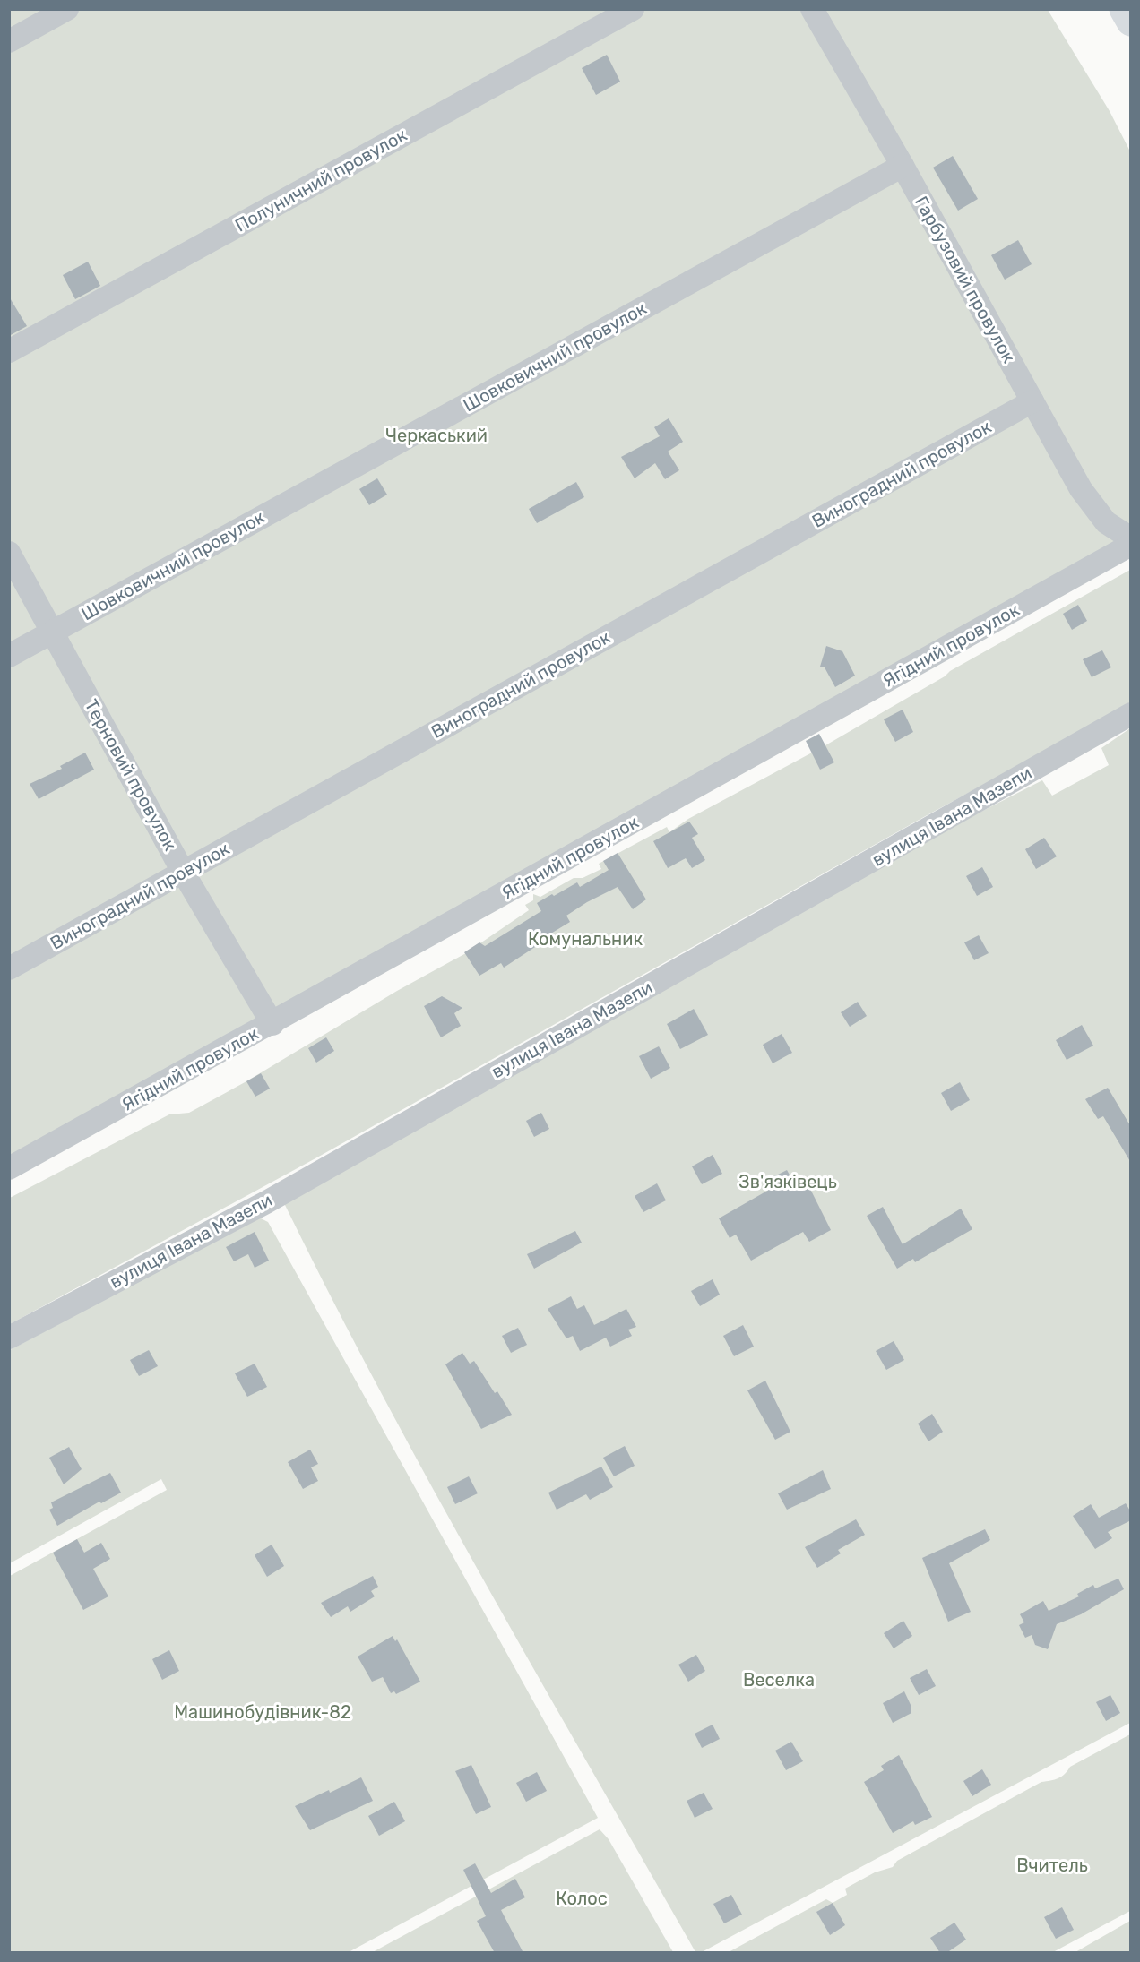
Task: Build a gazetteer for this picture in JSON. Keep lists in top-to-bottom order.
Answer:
{
  "streets": {
    "street": [
      "Полуничний провулок",
      "Гарбузовий провулок",
      "Шовковичний провулок",
      "Виноградний провулок",
      "Ягідний провулок",
      "Терновий провулок",
      "вулиця Івана Мазепи"
    ]
  },
  "crossings": [
    ["Гарбузовий провулок", "Шовковичний провулок"],
    ["Гарбузовий провулок", "Виноградний провулок"],
    ["Шовковичний провулок", "Терновий провулок"],
    ["Виноградний провулок", "Терновий провулок"],
    ["Ягідний провулок", "Терновий провулок"]
  ],
  "parks": [
    "Черкаський",
    "Комунальник",
    "Зв'язківець",
    "Веселка",
    "Машинобудівник-82",
    "Вчитель",
    "Колос"
  ]
}
